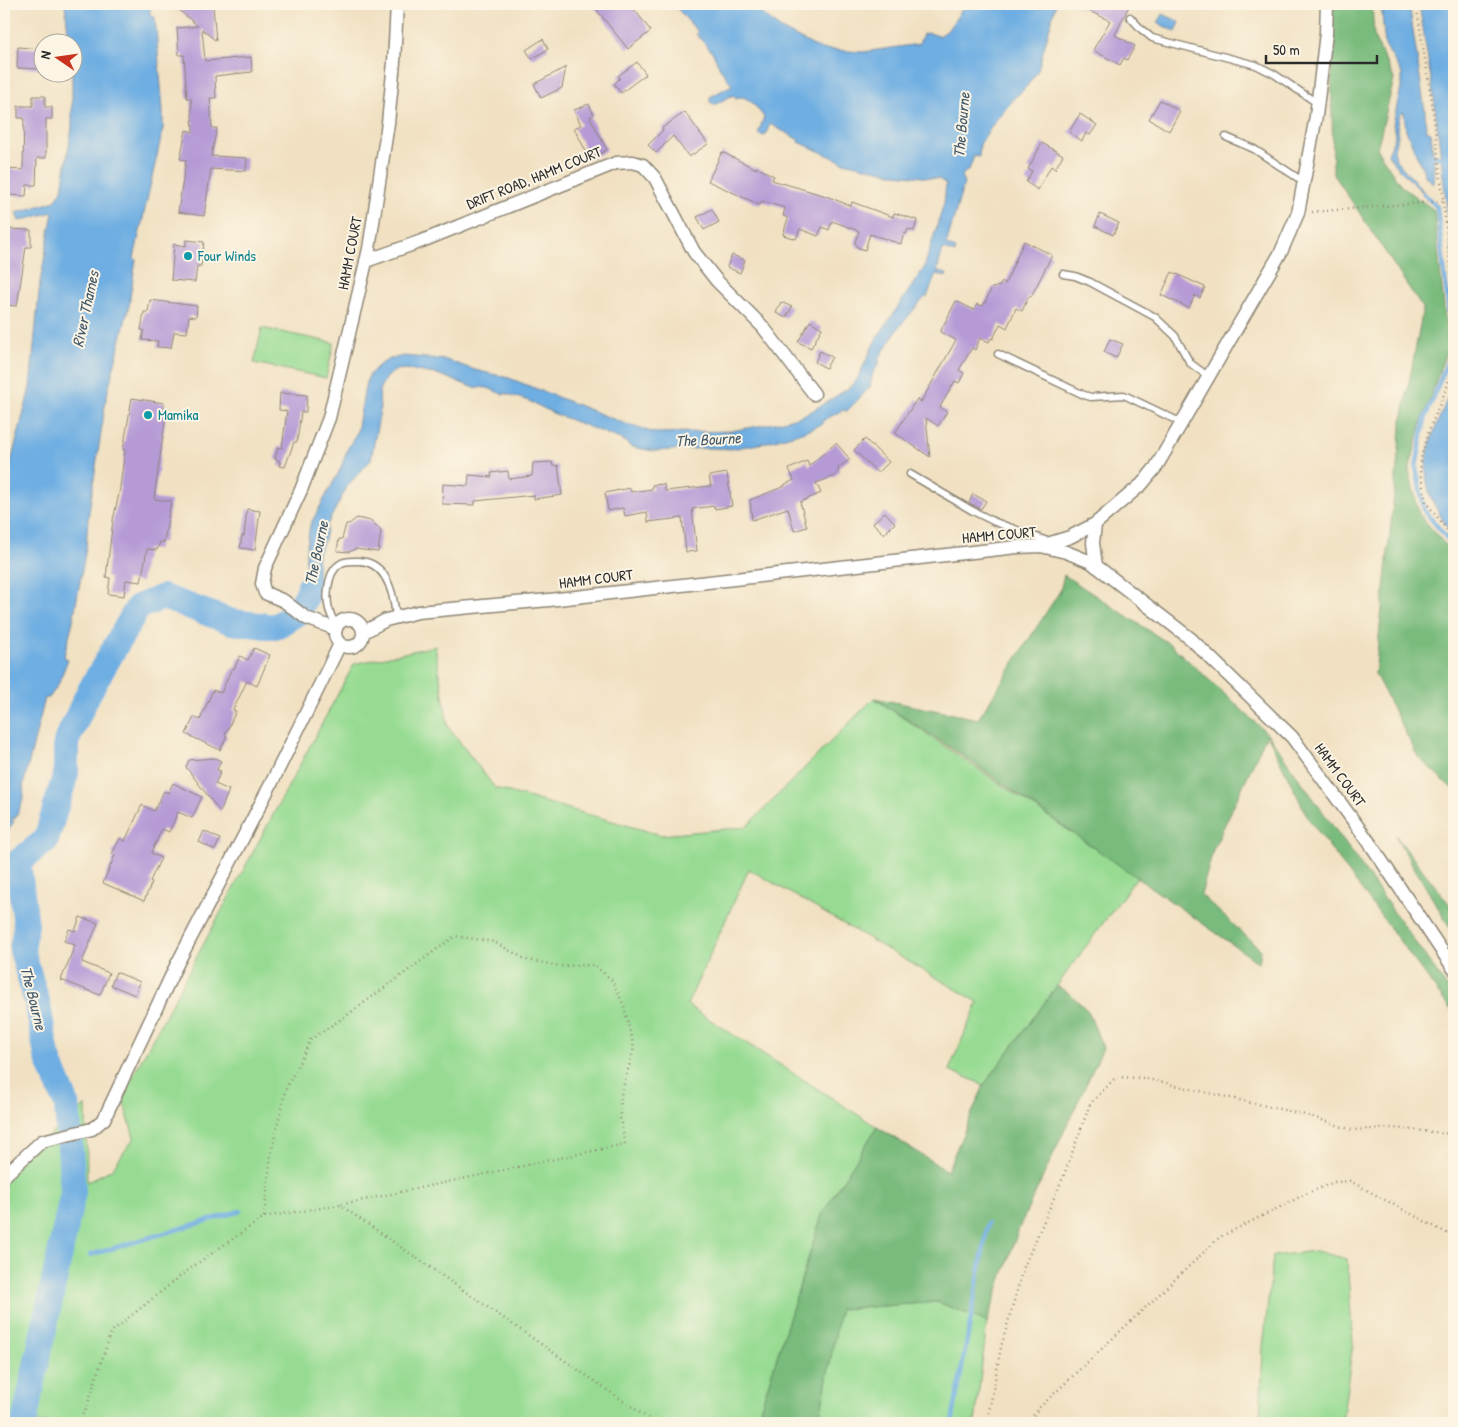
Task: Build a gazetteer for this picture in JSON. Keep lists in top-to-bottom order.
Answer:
{
  "streets": {
    "street": ["DRIFT ROAD, HAMM COURT", "HAMM COURT"]
  },
  "crossings": [
    ["DRIFT ROAD, HAMM COURT", "HAMM COURT"]
  ],
  "water": ["The Bourne", "River Thames"],
  "places": ["Four Winds", "Mamika"],
  "scale_bar": "50 m",
  "north": "left"
}
